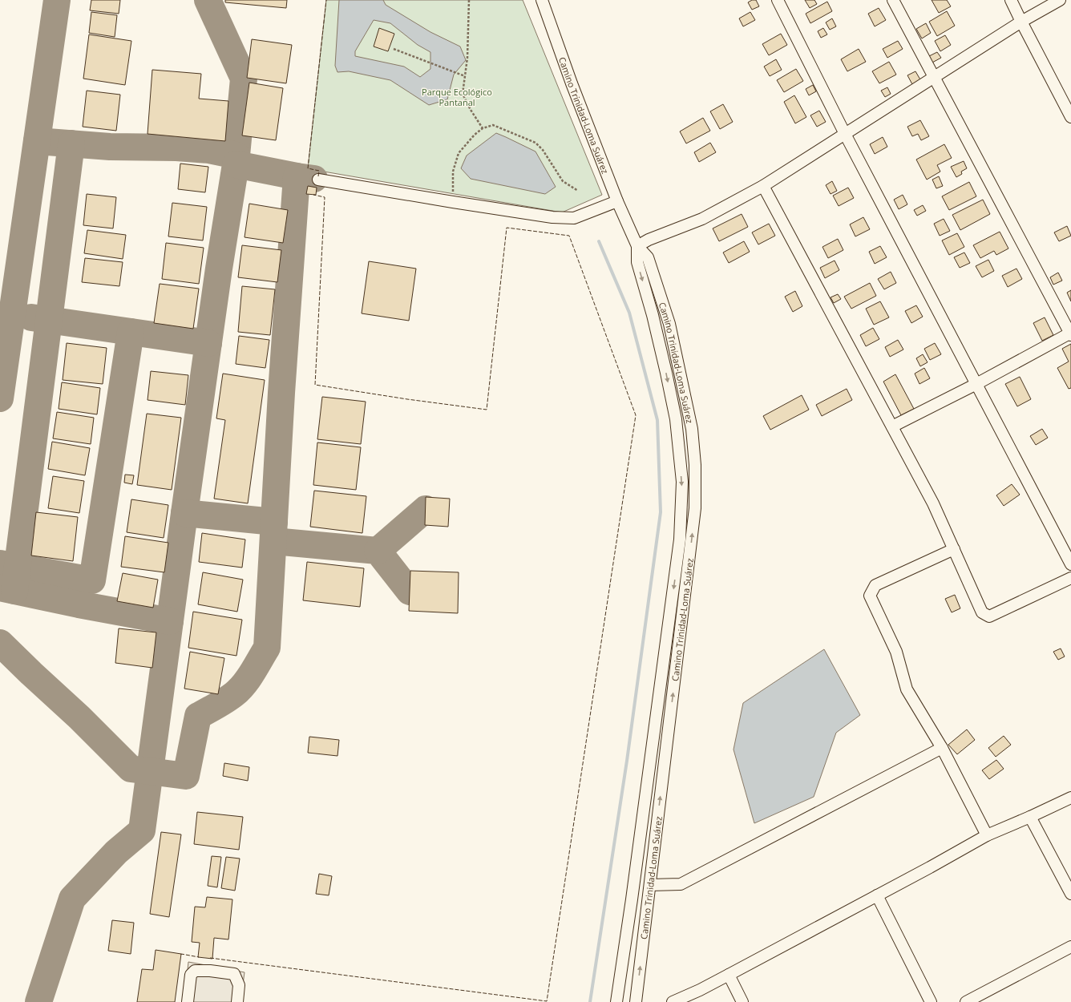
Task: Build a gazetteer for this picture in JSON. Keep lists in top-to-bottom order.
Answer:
{
  "streets": {
    "street": ["Camino Trinidad-Loma Suárez"]
  },
  "parks": ["Parque Ecológico Pantanal"]
}
